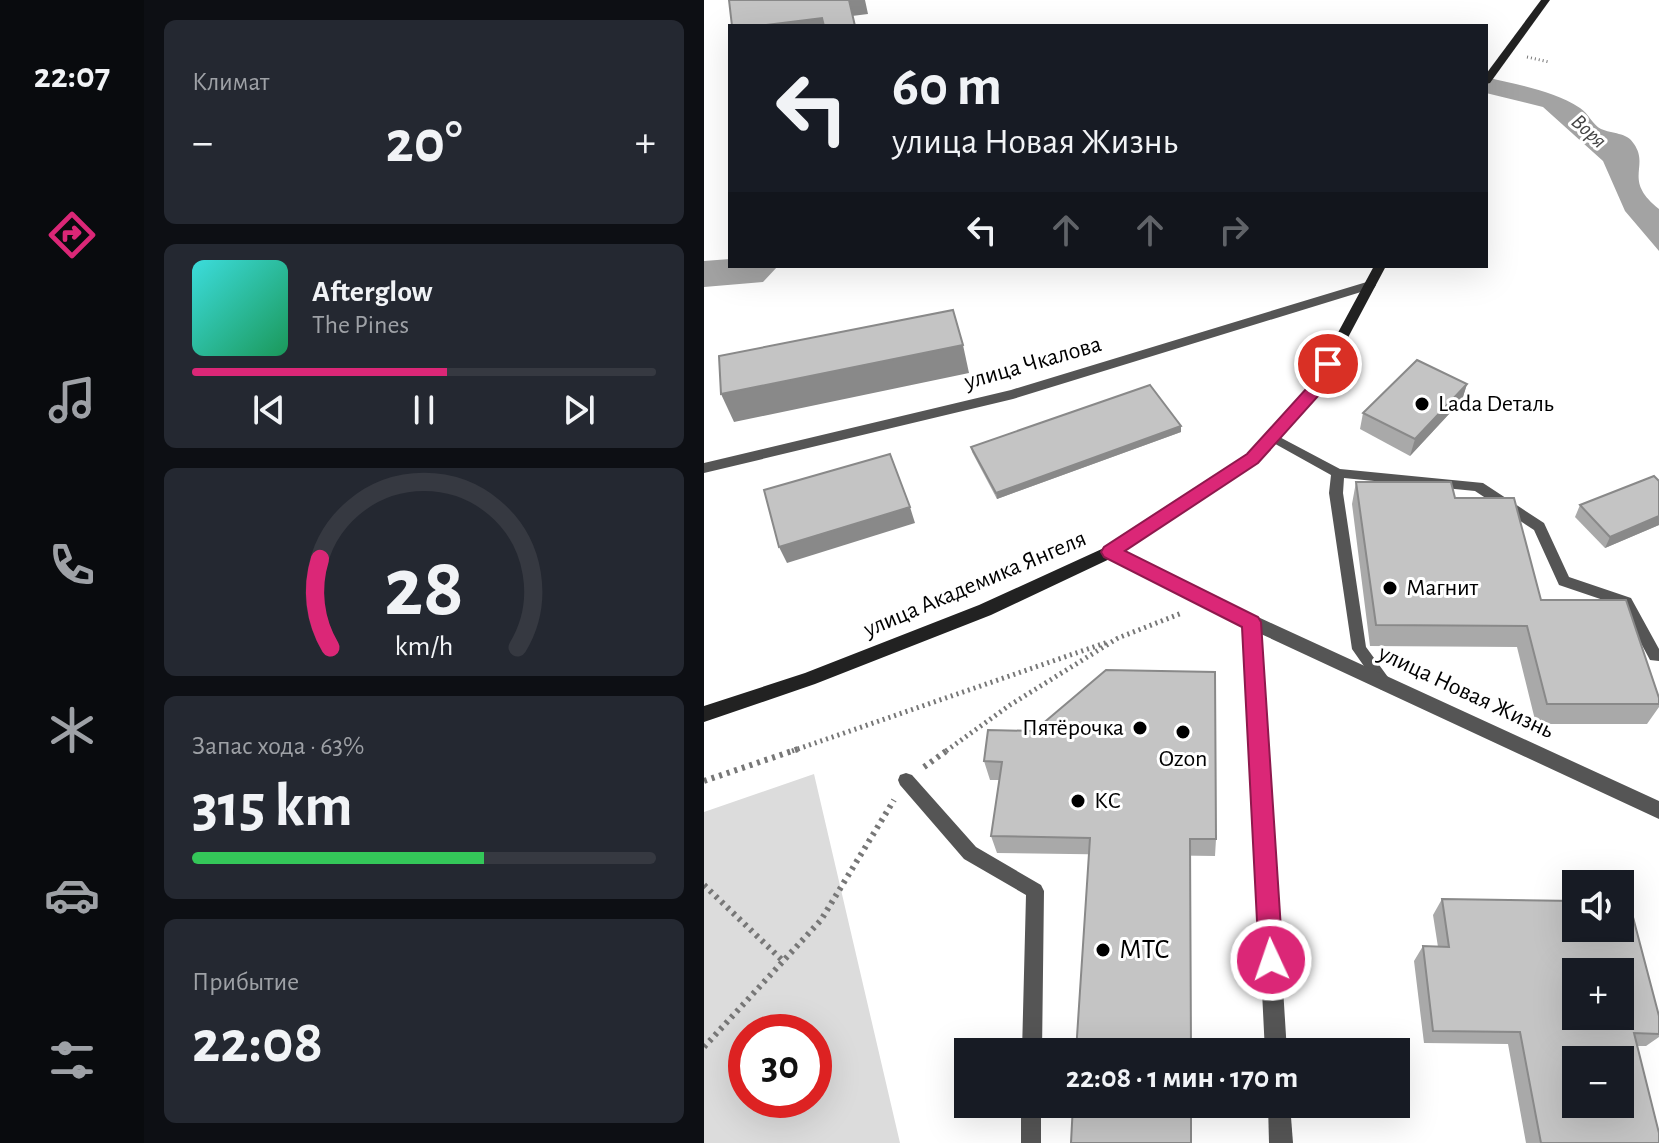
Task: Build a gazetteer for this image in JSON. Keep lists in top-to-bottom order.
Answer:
{
  "streets": {
    "main road": ["улица Академика Янгеля"],
    "street": ["улица Чкалова", "улица Новая Жизнь"]
  },
  "crossings": [
    ["улица Чкалова", "улица Академика Янгеля"],
    ["улица Академика Янгеля", "улица Новая Жизнь"]
  ],
  "water": ["Воря"],
  "places": [
    "Lada Dеталь",
    "Магнит",
    "Пятёрочка",
    "Ozon",
    "КС",
    "МТС"
  ],
  "page": {
    "tabs": "22:07",
    "tile": [
      "Климат",
      ["Запас хода · 63%", "315 km"],
      ["Прибытие", "22:08"]
    ],
    "turn": ["60 m", "улица Новая Жизнь"],
    "heat": ["−", "20°", "+"],
    "song": ["Afterglow", "The Pines"],
    "map_buttons": ["+", "−"],
    "limit": "30",
    "trip": "22:08 · 1 мин · 170 m",
    "gauge": ["28", "km/h"]
  }
}
